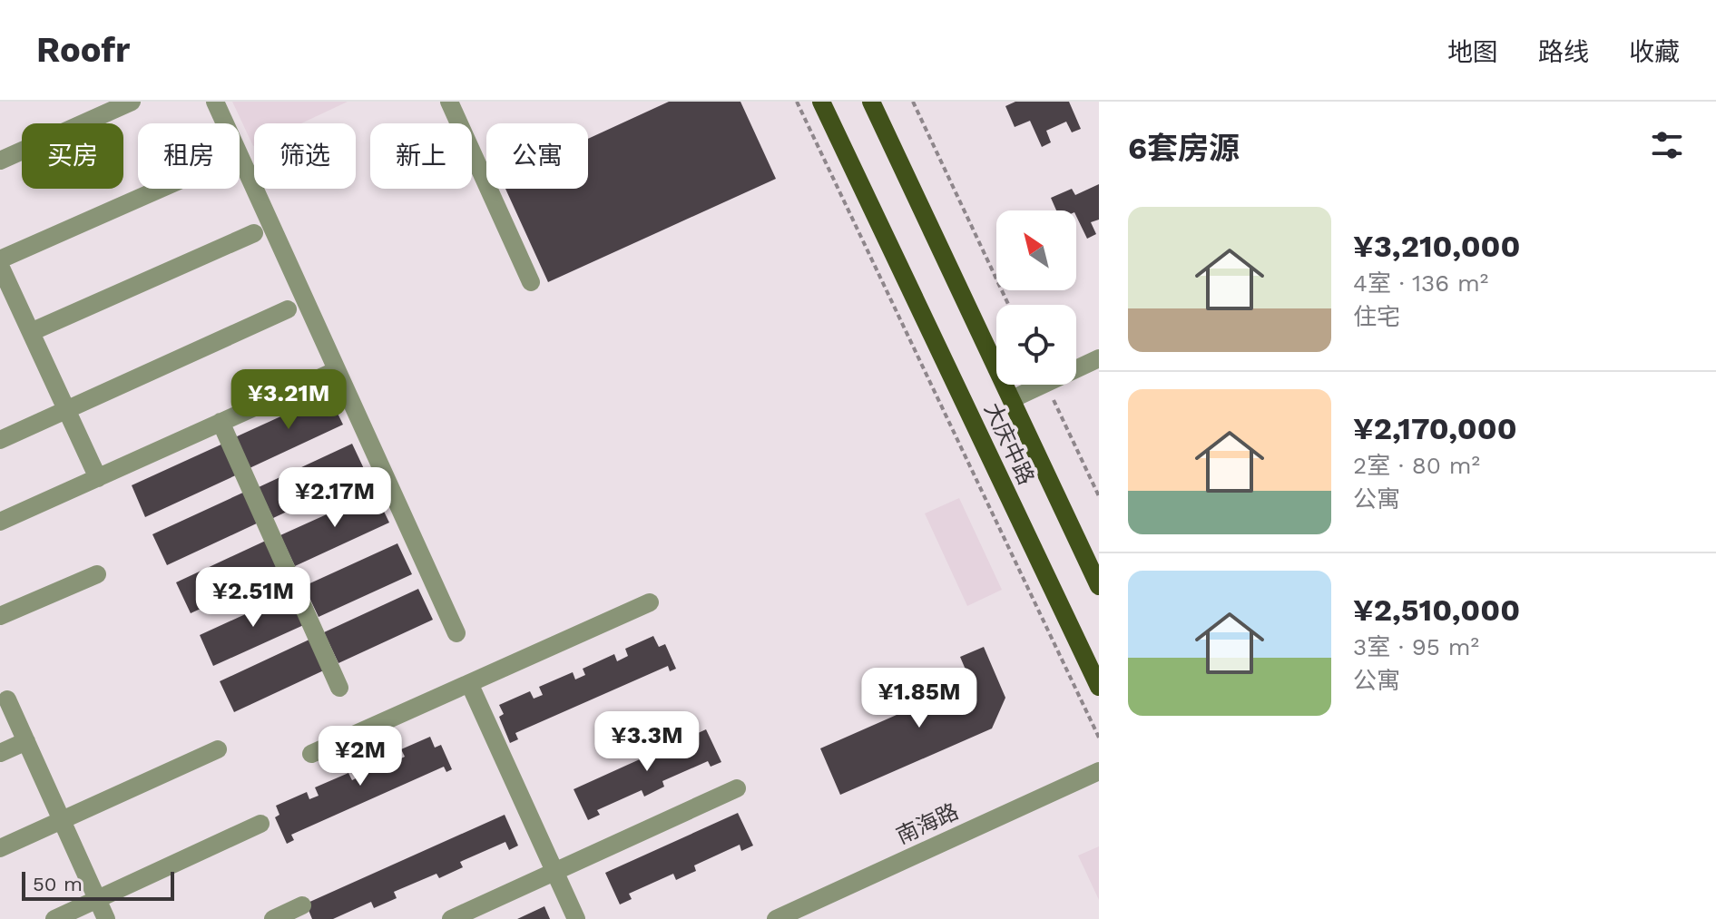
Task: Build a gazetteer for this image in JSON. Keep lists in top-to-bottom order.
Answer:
{
  "streets": {
    "main road": ["大庆中路"],
    "street": ["南海路"]
  },
  "scale_bar": "50 m",
  "north": "top left",
  "page": {
    "header": "Roofr",
    "nav": ["地图", "路线", "收藏"],
    "heading": "6套房源",
    "chip": [
      "买房",
      "租房",
      "筛选",
      "新上",
      "公寓"
    ],
    "list": [
      {
        "name": "¥3,210,000",
        "note": "4室 · 136 m² · 住宅"
      },
      {
        "name": "¥2,170,000",
        "note": "2室 · 80 m² · 公寓"
      },
      {
        "name": "¥2,510,000",
        "note": "3室 · 95 m² · 公寓"
      }
    ],
    "price": [
      "¥3.21M",
      "¥2.17M",
      "¥2.51M",
      "¥1.85M",
      "¥3.3M",
      "¥2M"
    ],
    "scale": "50 m"
  }
}
